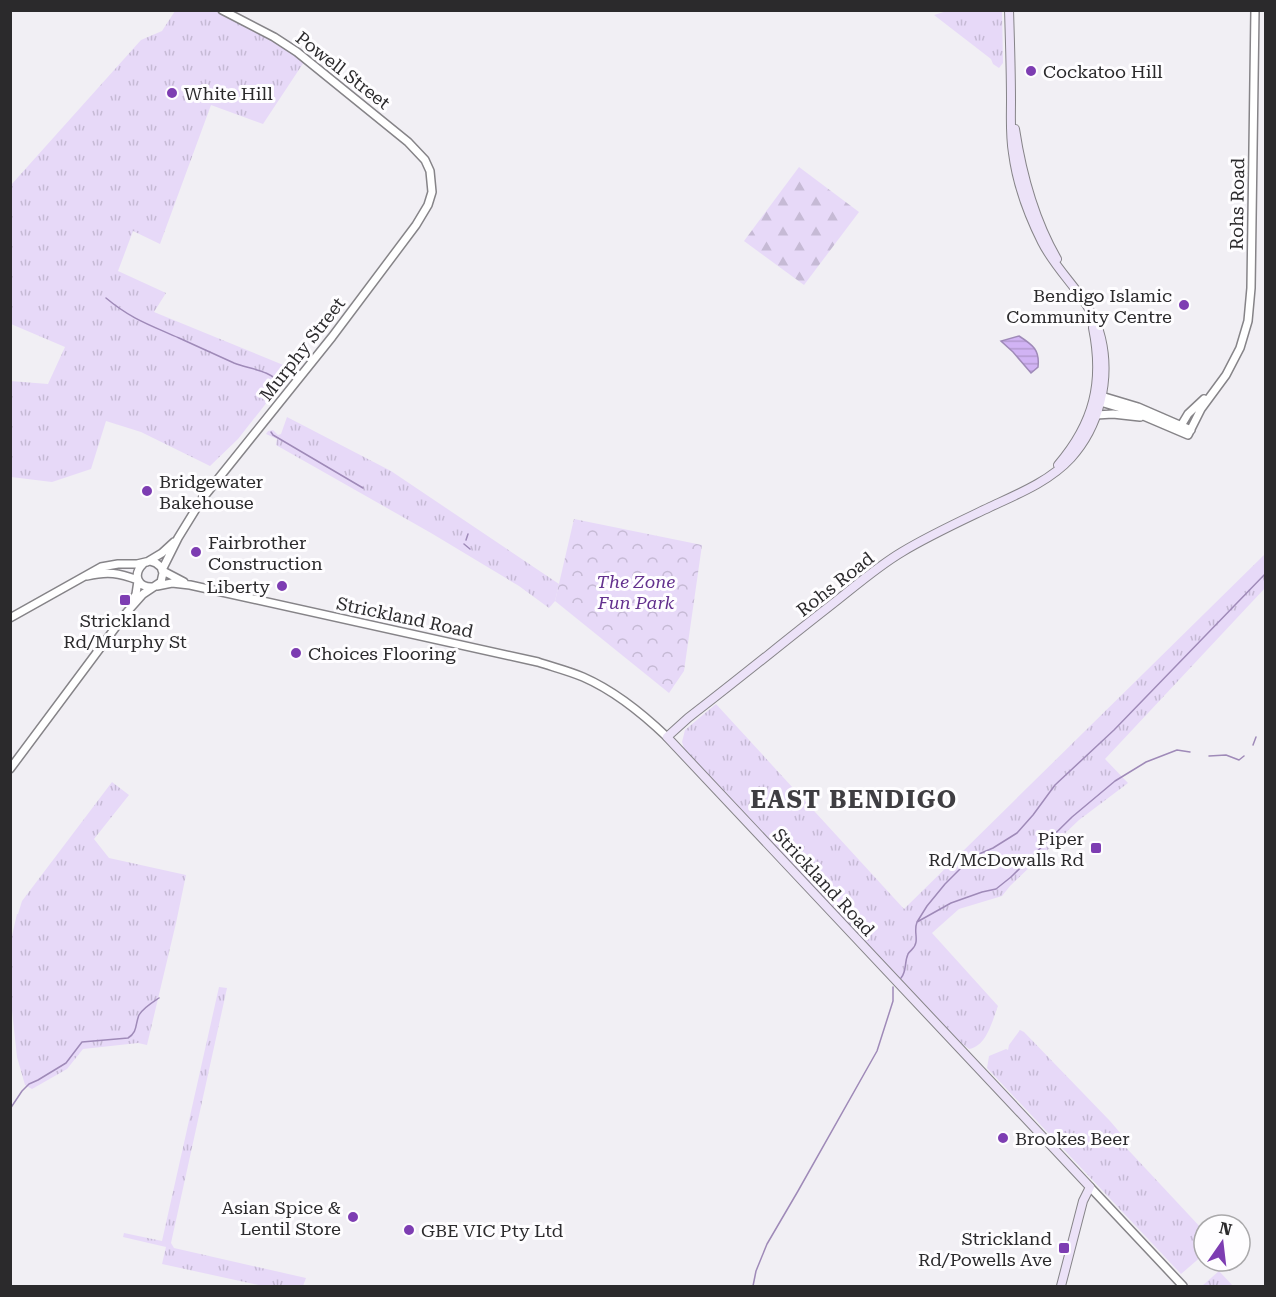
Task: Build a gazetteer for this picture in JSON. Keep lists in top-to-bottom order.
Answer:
{
  "streets": {
    "main road": ["Rohs Road", "Strickland Road"],
    "street": ["Powell Street", "Murphy Street"]
  },
  "crossings": [
    ["Powell Street", "Murphy Street"],
    ["Rohs Road", "Strickland Road"],
    ["Murphy Street", "Strickland Road"]
  ],
  "districts": ["EAST BENDIGO"],
  "parks": ["The Zone Fun Park"],
  "places": {
    "other": [
      "Cockatoo Hill",
      "White Hill",
      "Bendigo Islamic Community Centre",
      "Bridgewater Bakehouse",
      "Fairbrother Construction",
      "Liberty",
      "Choices Flooring",
      "Brookes Beer",
      "Asian Spice & Lentil Store",
      "GBE VIC Pty Ltd"
    ],
    "transit": ["Strickland Rd/Murphy St", "Piper Rd/McDowalls Rd", "Strickland Rd/Powells Ave"]
  },
  "north": "top"
}
